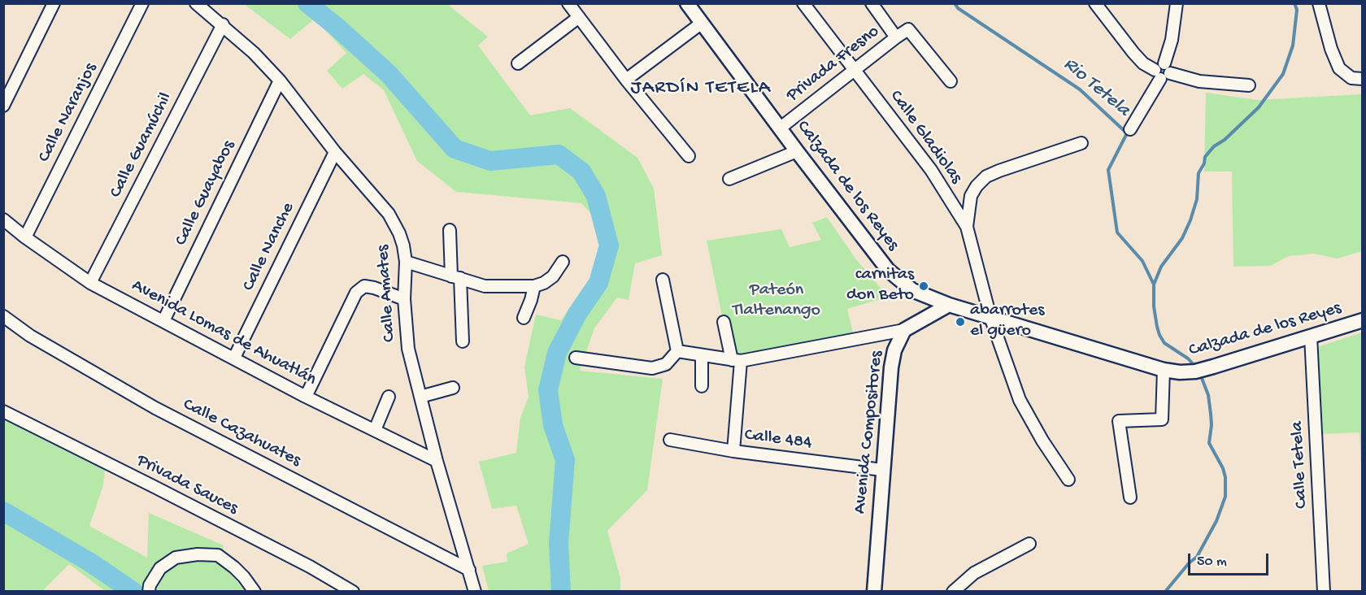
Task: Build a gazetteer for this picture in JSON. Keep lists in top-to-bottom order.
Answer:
{
  "streets": {
    "street": [
      "Privada Fresno",
      "Calle Naranjos",
      "Calle Gladiolas",
      "Calle Guamúchil",
      "Calzada de los Reyes",
      "Calle Guayabos",
      "Calle Nanche",
      "Calle Amates",
      "Avenida Lomas de Ahuatlán",
      "Avenida Compositores",
      "Calle Cazahuates",
      "Calle 484",
      "Calle Tetela",
      "Privada Sauces"
    ]
  },
  "crossings": [
    ["Privada Fresno", "Calle Gladiolas"],
    ["Privada Fresno", "Calzada de los Reyes"],
    ["Calle Naranjos", "Avenida Lomas de Ahuatlán"],
    ["Calle Guamúchil", "Calle Amates"],
    ["Calle Guamúchil", "Avenida Lomas de Ahuatlán"],
    ["Calzada de los Reyes", "Calle Tetela"],
    ["Calle Guayabos", "Calle Amates"],
    ["Calle Guayabos", "Avenida Lomas de Ahuatlán"],
    ["Calle Nanche", "Calle Amates"],
    ["Calle Nanche", "Avenida Lomas de Ahuatlán"],
    ["Calle Amates", "Avenida Lomas de Ahuatlán"],
    ["Calle Amates", "Calle Cazahuates"],
    ["Avenida Compositores", "Calle 484"]
  ],
  "districts": ["JARDÍN TETELA"],
  "water": ["Rio Tetela"],
  "parks": ["Pateón Tlaltenango"],
  "places": ["carnitas don Beto", "abarrotes el güero"],
  "scale_bar": "50 m"
}
